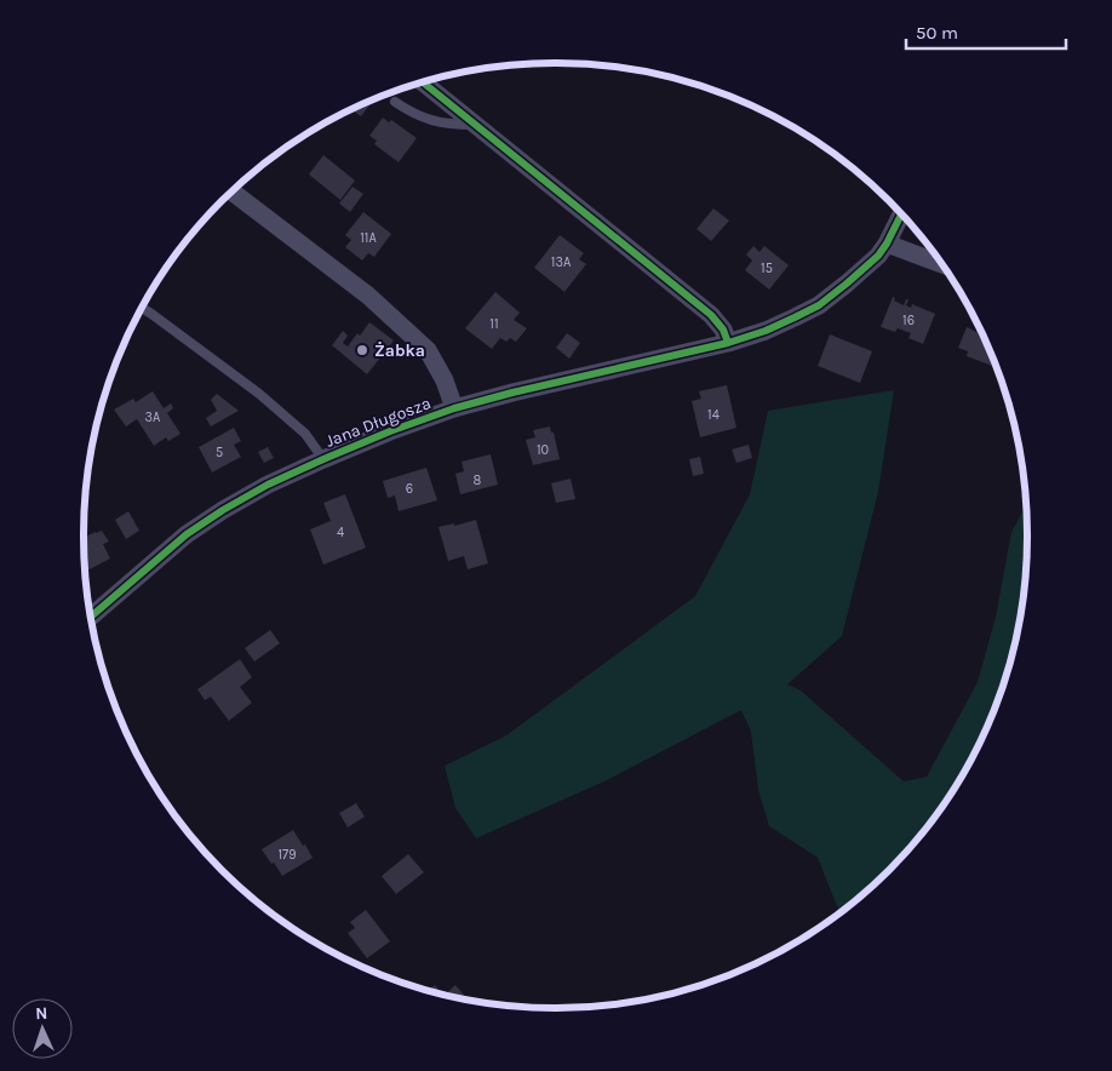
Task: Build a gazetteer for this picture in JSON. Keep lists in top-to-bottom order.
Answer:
{
  "streets": {
    "street": ["Jana Długosza"]
  },
  "places": ["Żabka"],
  "house_numbers": [
    "11A",
    "13A",
    "15",
    "16",
    "11",
    "14",
    "3A",
    "10",
    "5",
    "8",
    "6",
    "4",
    "179"
  ],
  "scale_bar": "50 m",
  "north": "top"
}
